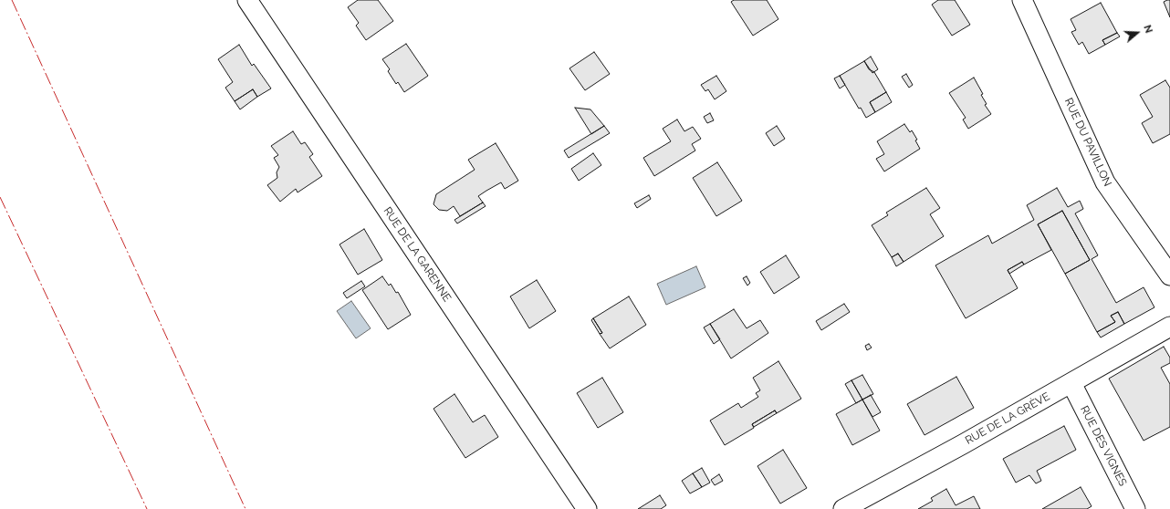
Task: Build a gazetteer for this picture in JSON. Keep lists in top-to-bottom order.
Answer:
{
  "streets": {
    "street": [
      "RUE DU PAVILLON",
      "RUE DE LA GARENNE",
      "RUE DE LA GRÈVE",
      "RUE DES VIGNES"
    ]
  },
  "crossings": [
    ["RUE DE LA GRÈVE", "RUE DES VIGNES"]
  ],
  "north": "right"
}
